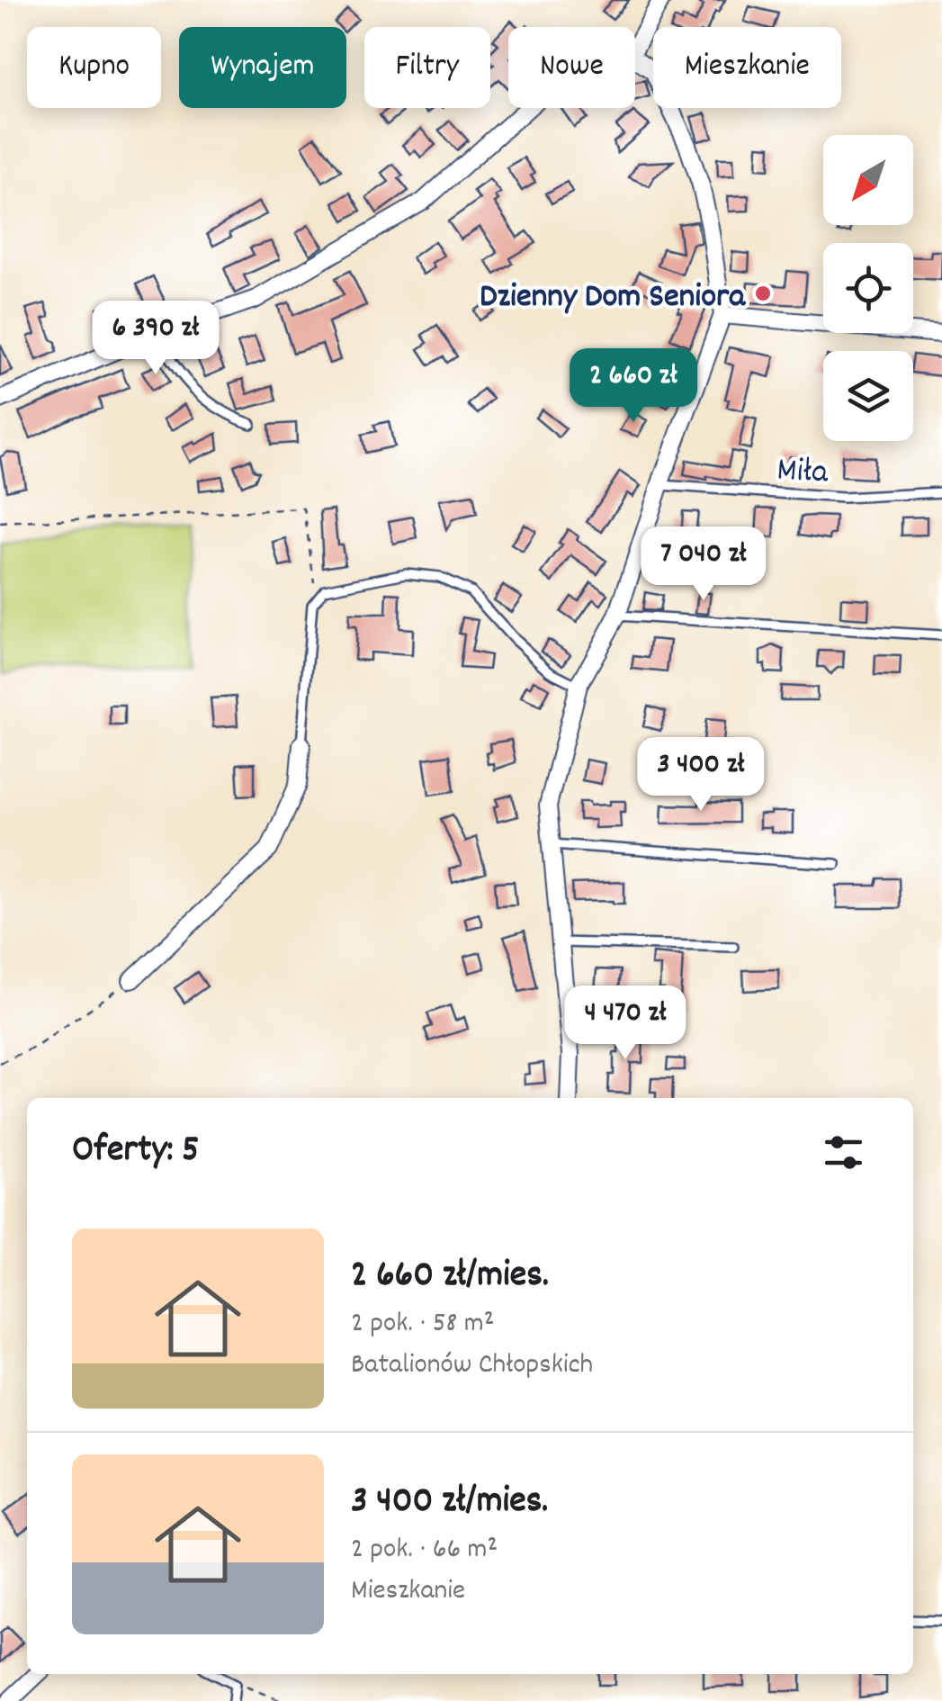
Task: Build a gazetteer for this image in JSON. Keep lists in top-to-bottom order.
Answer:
{
  "streets": {
    "lane": ["Miła"]
  },
  "places": ["Dzienny Dom Seniora"],
  "north": "bottom left",
  "page": {
    "chip": [
      "Kupno",
      "Wynajem",
      "Filtry",
      "Nowe",
      "Mieszkanie"
    ],
    "price": [
      "6 390 zł",
      "2 660 zł",
      "7 040 zł",
      "3 400 zł",
      "4 470 zł"
    ],
    "heading": "Oferty: 5",
    "list": [
      {
        "name": "2 660 zł/mies.",
        "note": "2 pok. · 58 m² · Batalionów Chłopskich"
      },
      {
        "name": "3 400 zł/mies.",
        "note": "2 pok. · 66 m² · Mieszkanie"
      }
    ]
  }
}
